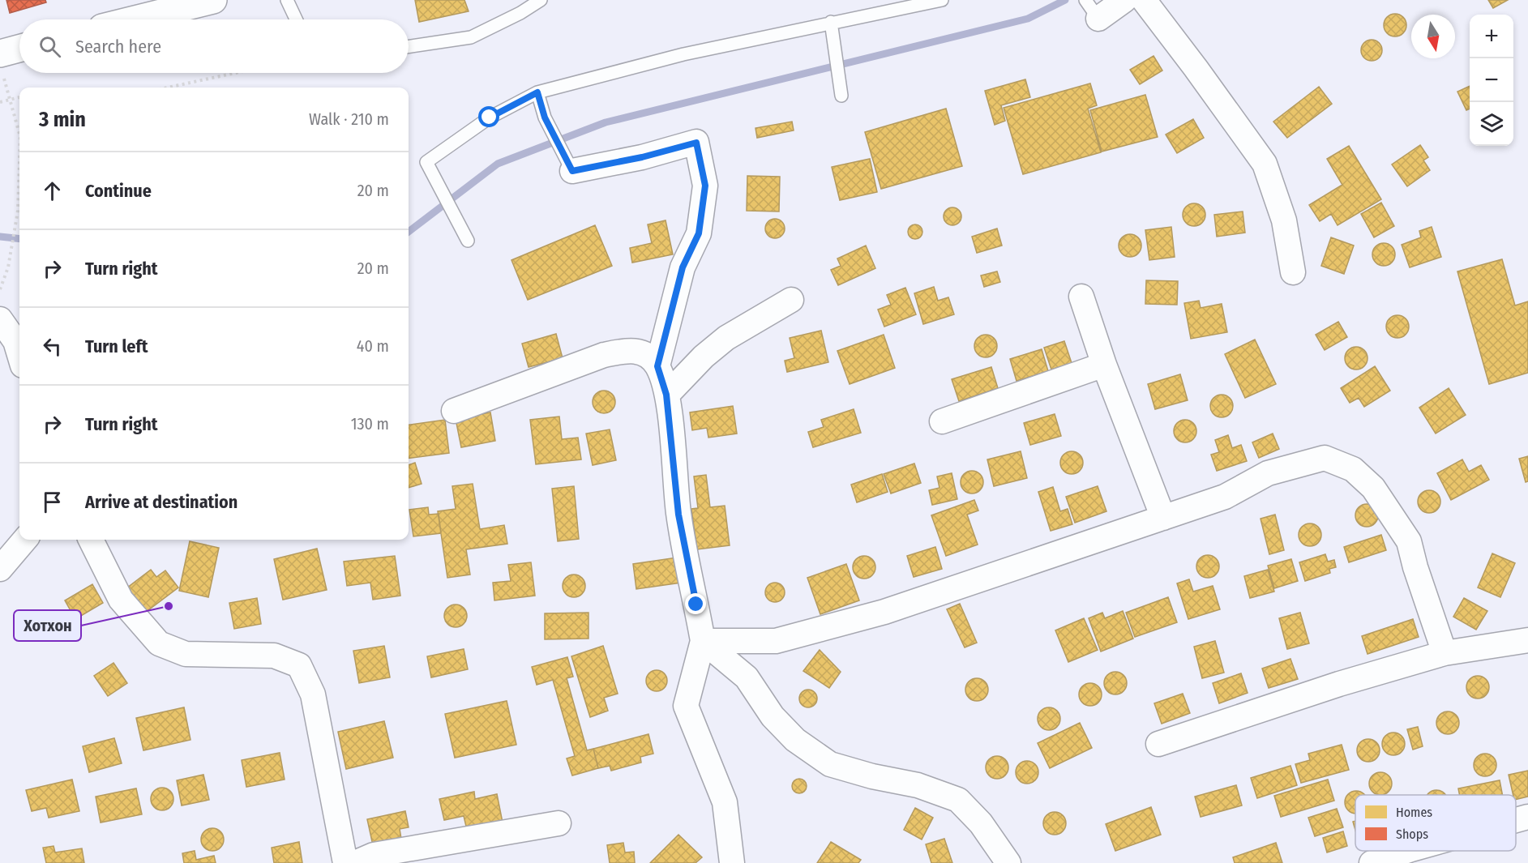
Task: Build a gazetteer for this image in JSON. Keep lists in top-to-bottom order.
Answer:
{
  "places": ["Хотхон"],
  "legend": ["Homes", "Shops"],
  "north": "bottom",
  "page": {
    "map_buttons": ["+", "−"],
    "search": "Search here",
    "heading": ["3 min", "Walk · 210 m"],
    "list": [
      ["Continue", "20 m"],
      ["Turn right", "20 m"],
      ["Turn left", "40 m"],
      ["Turn right", "130 m"],
      "Arrive at destination"
    ]
  }
}
